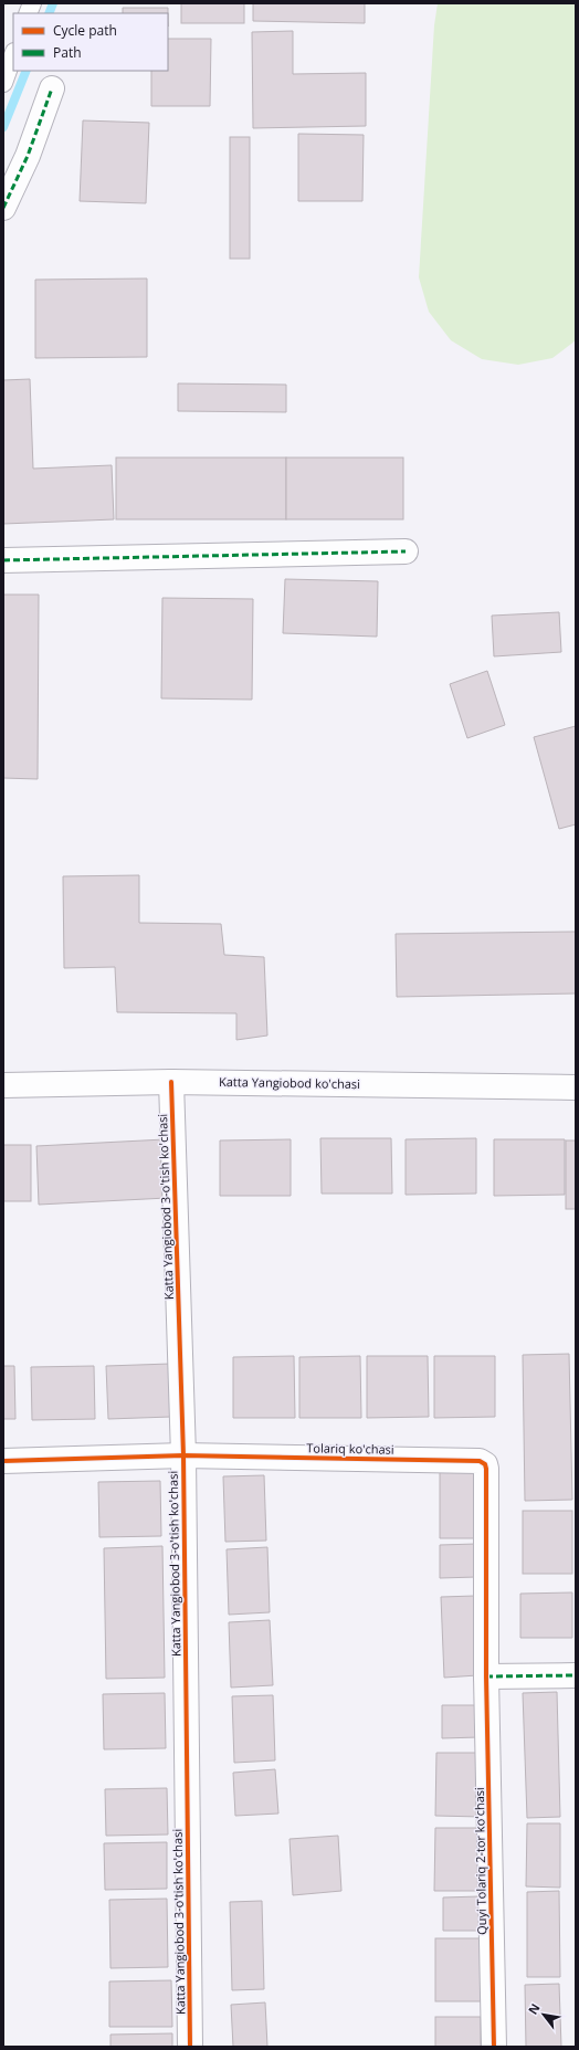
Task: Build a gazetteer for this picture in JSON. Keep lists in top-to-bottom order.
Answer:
{
  "streets": {
    "street": [
      "Katta Yangiobod ko'chasi",
      "Katta Yangiobod 3-o'tish ko'chasi",
      "Tolariq ko'chasi",
      "Quyi Tolariq 2-tor koʻchasi"
    ]
  },
  "crossings": [
    ["Katta Yangiobod ko'chasi", "Katta Yangiobod 3-o'tish ko'chasi"],
    ["Katta Yangiobod 3-o'tish ko'chasi", "Tolariq ko'chasi"],
    ["Tolariq ko'chasi", "Quyi Tolariq 2-tor koʻchasi"]
  ],
  "legend": ["Cycle path", "Path"],
  "north": "top left"
}
